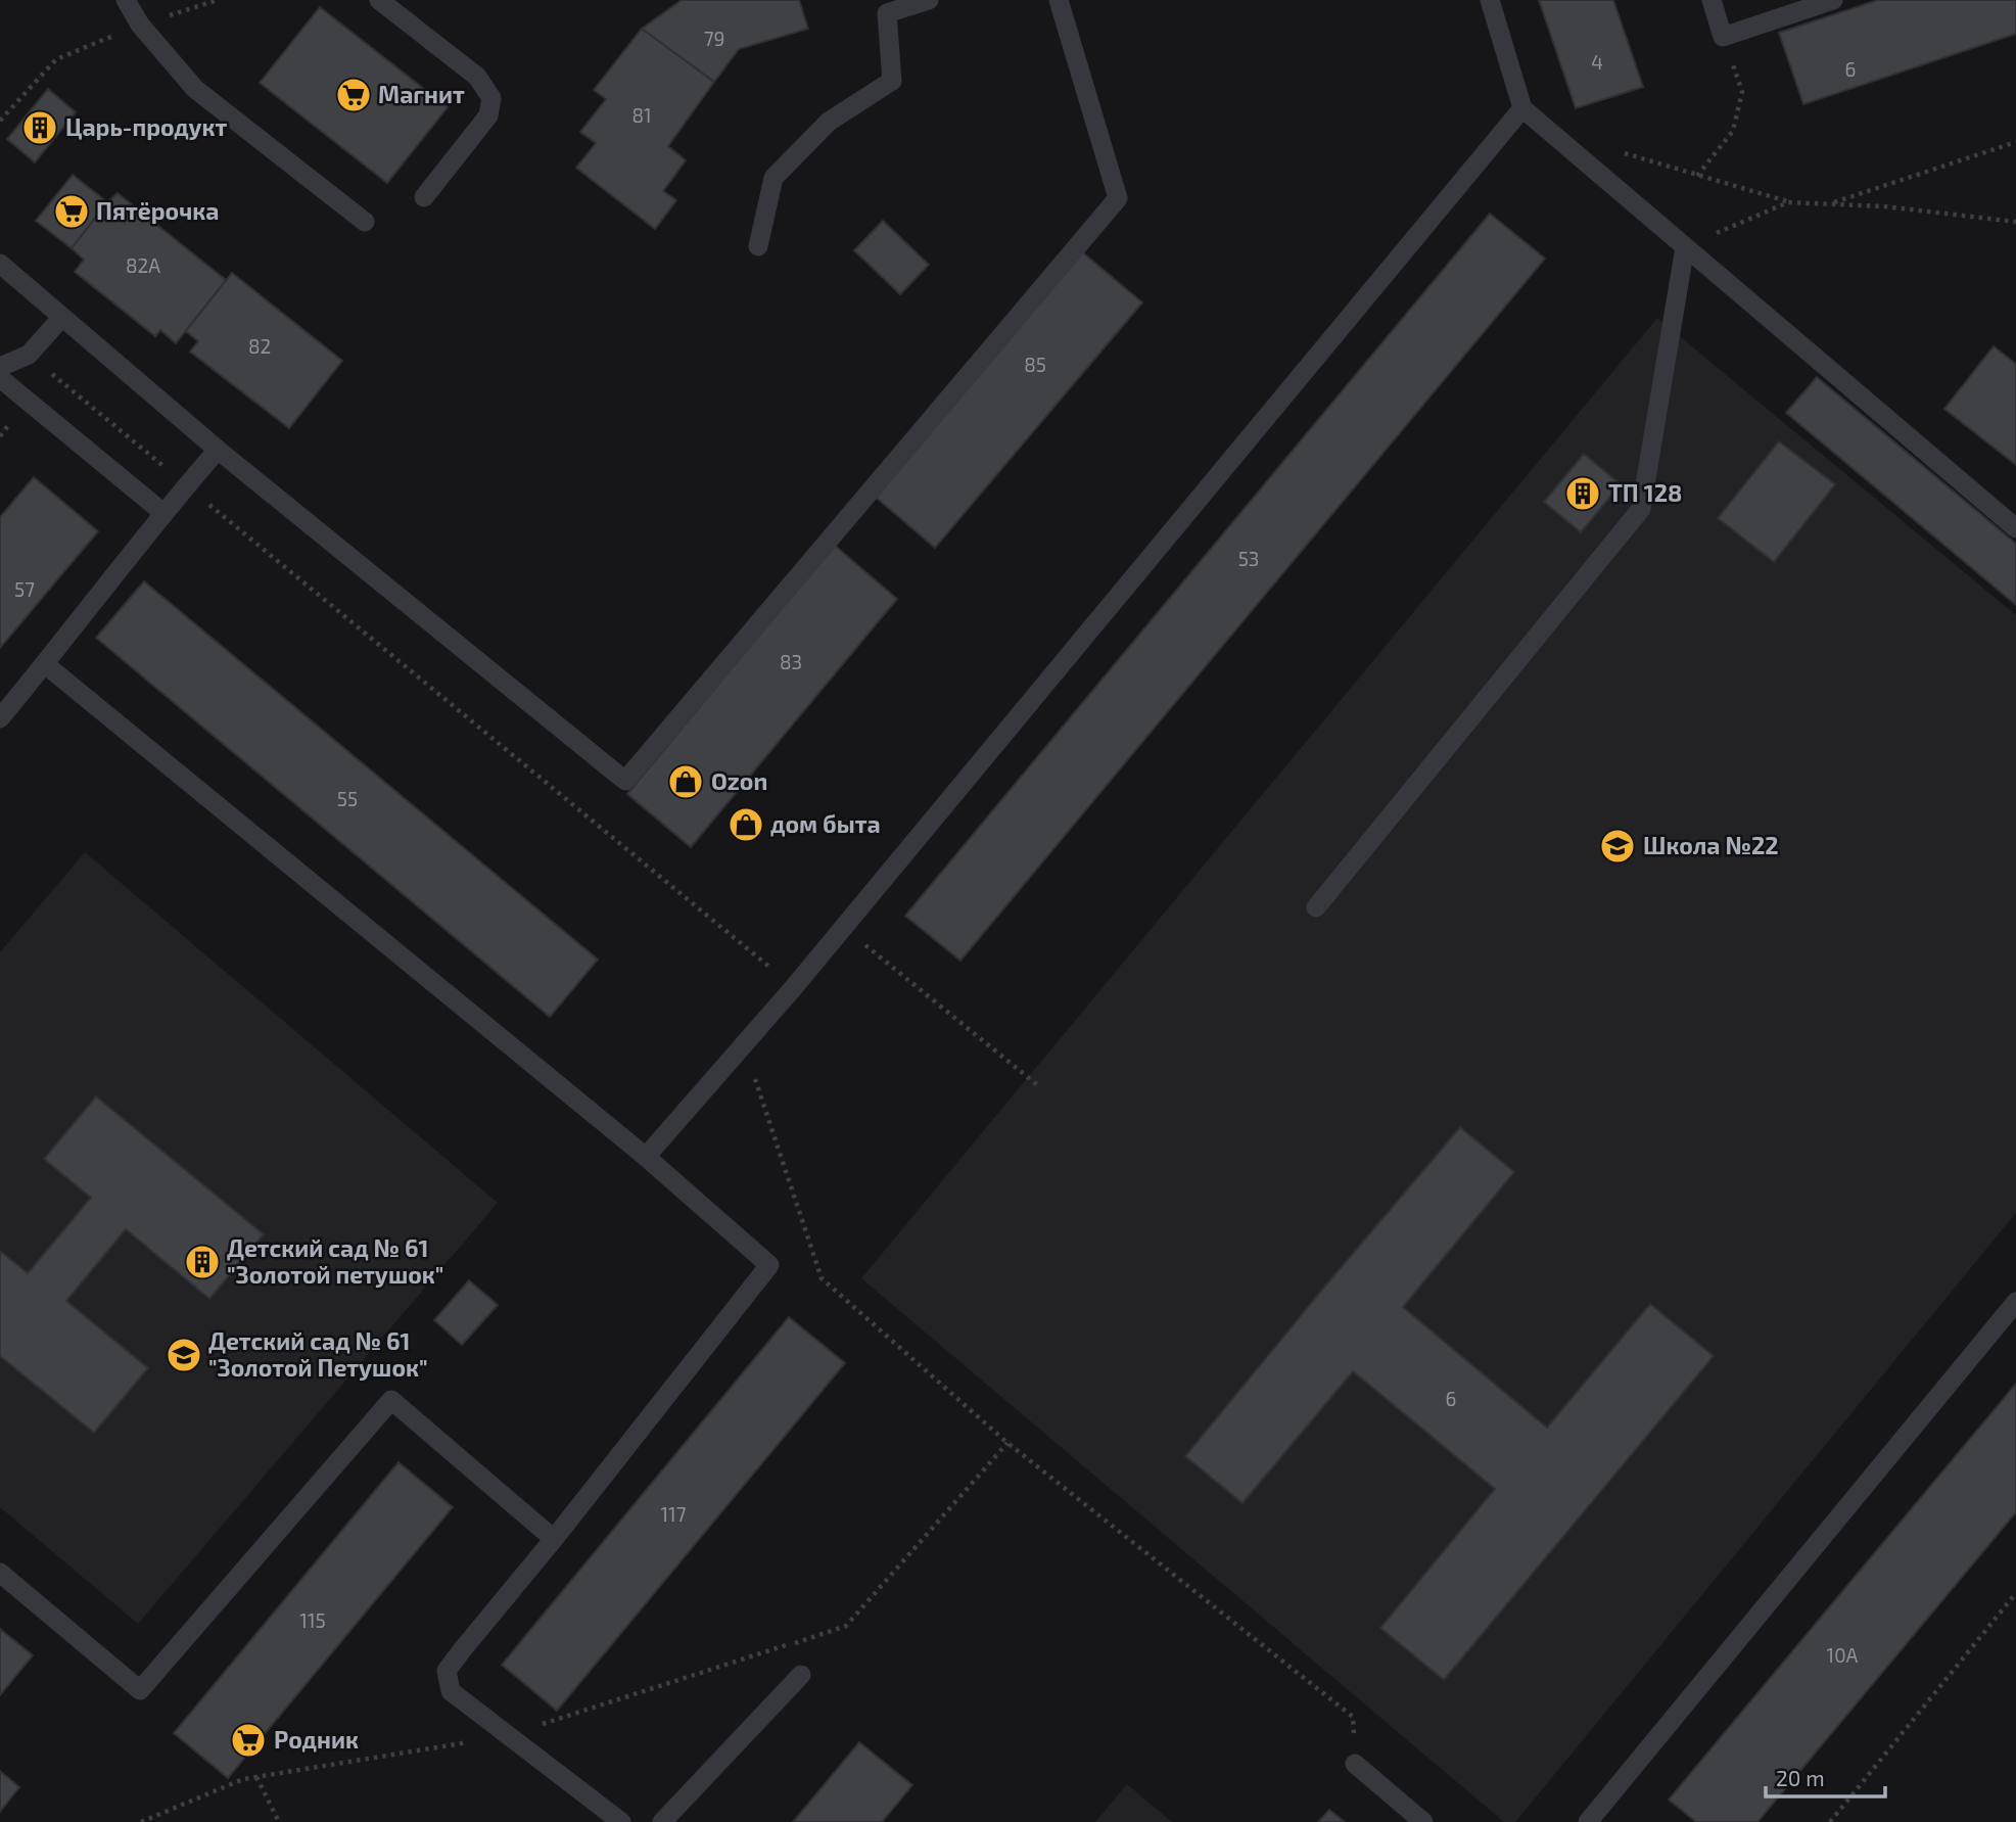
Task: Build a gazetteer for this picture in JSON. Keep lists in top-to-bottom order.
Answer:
{
  "places": {
    "supermarket": ["Магнит", "Пятёрочка", "Родник"],
    "building": ["Царь-продукт", "ТП 128", "Детский сад № 61 \"Золотой петушок\""],
    "shop": ["Ozon", "дом быта"],
    "school or university": ["Школа №22", "Детский сад № 61 \"Золотой Петушок\""]
  },
  "house_numbers": [
    "79",
    "4",
    "6",
    "81",
    "82А",
    "82",
    "85",
    "53",
    "57",
    "83",
    "55",
    "6",
    "117",
    "115",
    "10А"
  ],
  "scale_bar": "20 m"
}
